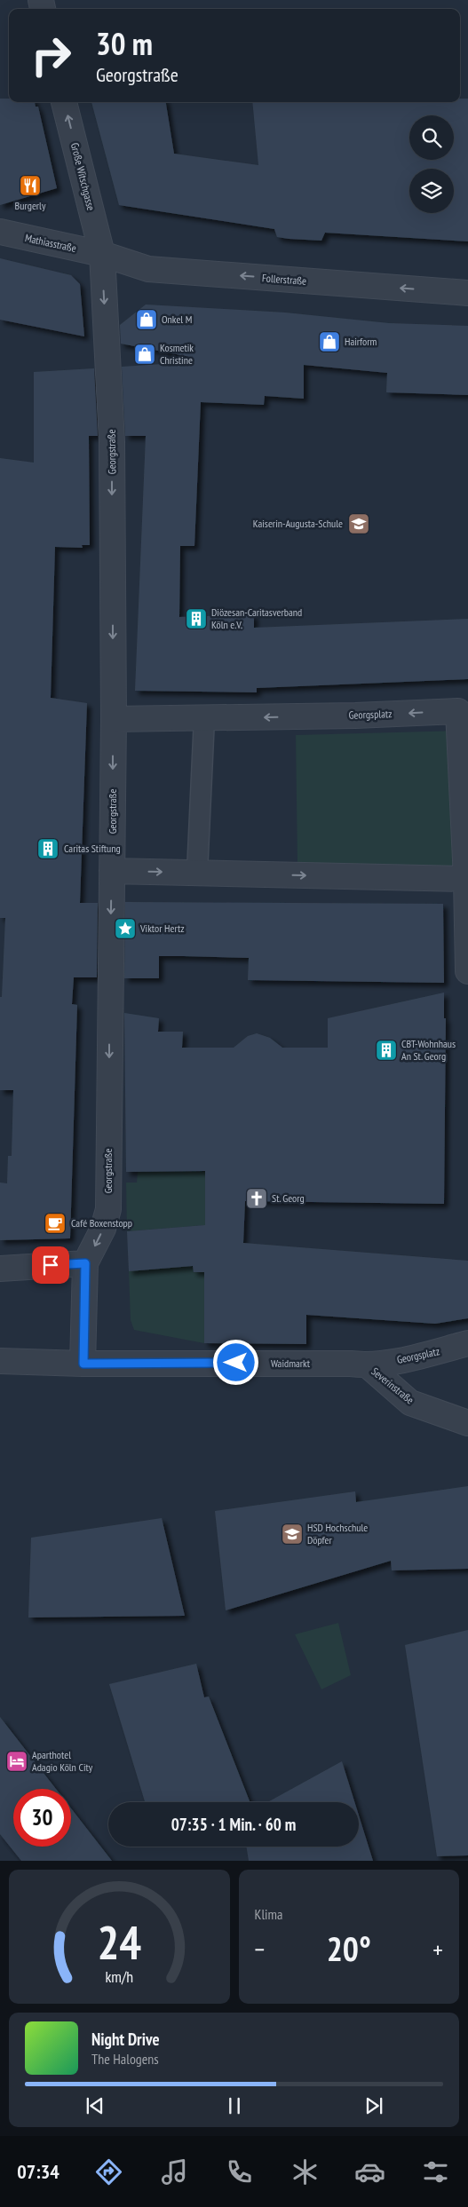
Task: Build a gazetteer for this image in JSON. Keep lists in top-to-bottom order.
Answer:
{
  "streets": {
    "street": [
      "Große Witschgasse",
      "Mathiasstraße",
      "Follerstraße",
      "Georgstraße",
      "Georgsplatz",
      "Waidmarkt",
      "Severinstraße"
    ]
  },
  "crossings": [
    ["Große Witschgasse", "Mathiasstraße"],
    ["Große Witschgasse", "Follerstraße"],
    ["Große Witschgasse", "Georgstraße"],
    ["Mathiasstraße", "Follerstraße"],
    ["Mathiasstraße", "Georgstraße"],
    ["Follerstraße", "Georgstraße"],
    ["Georgstraße", "Georgsplatz"],
    ["Georgstraße", "Waidmarkt"],
    ["Georgsplatz", "Waidmarkt"],
    ["Georgsplatz", "Severinstraße"],
    ["Waidmarkt", "Severinstraße"]
  ],
  "one_way": ["Große Witschgasse", "Follerstraße", "Georgstraße"],
  "places": {
    "restaurant": ["Burgerly"],
    "shop": ["Onkel M", "Hairform", "Kosmetik Christine"],
    "school or university": ["Kaiserin-Augusta-Schule", "HSD Hochschule Döpfer"],
    "building": ["Diözesan-Caritasverband Köln e.V.", "Caritas Stiftung", "CBT-Wohnhaus An St. Georg"],
    "place": ["Viktor Hertz"],
    "church": ["St. Georg"],
    "cafe": ["Café Boxenstopp"],
    "hotel": ["Aparthotel Adagio Köln City"]
  },
  "page": {
    "turn": ["30 m", "Georgstraße"],
    "limit": "30",
    "trip": "07:35 · 1 Min. · 60 m",
    "tile": "Klima",
    "heat": ["−", "20°", "+"],
    "song": ["Night Drive", "The Halogens"],
    "tabs": "07:34",
    "gauge": ["24", "km/h"]
  }
}
